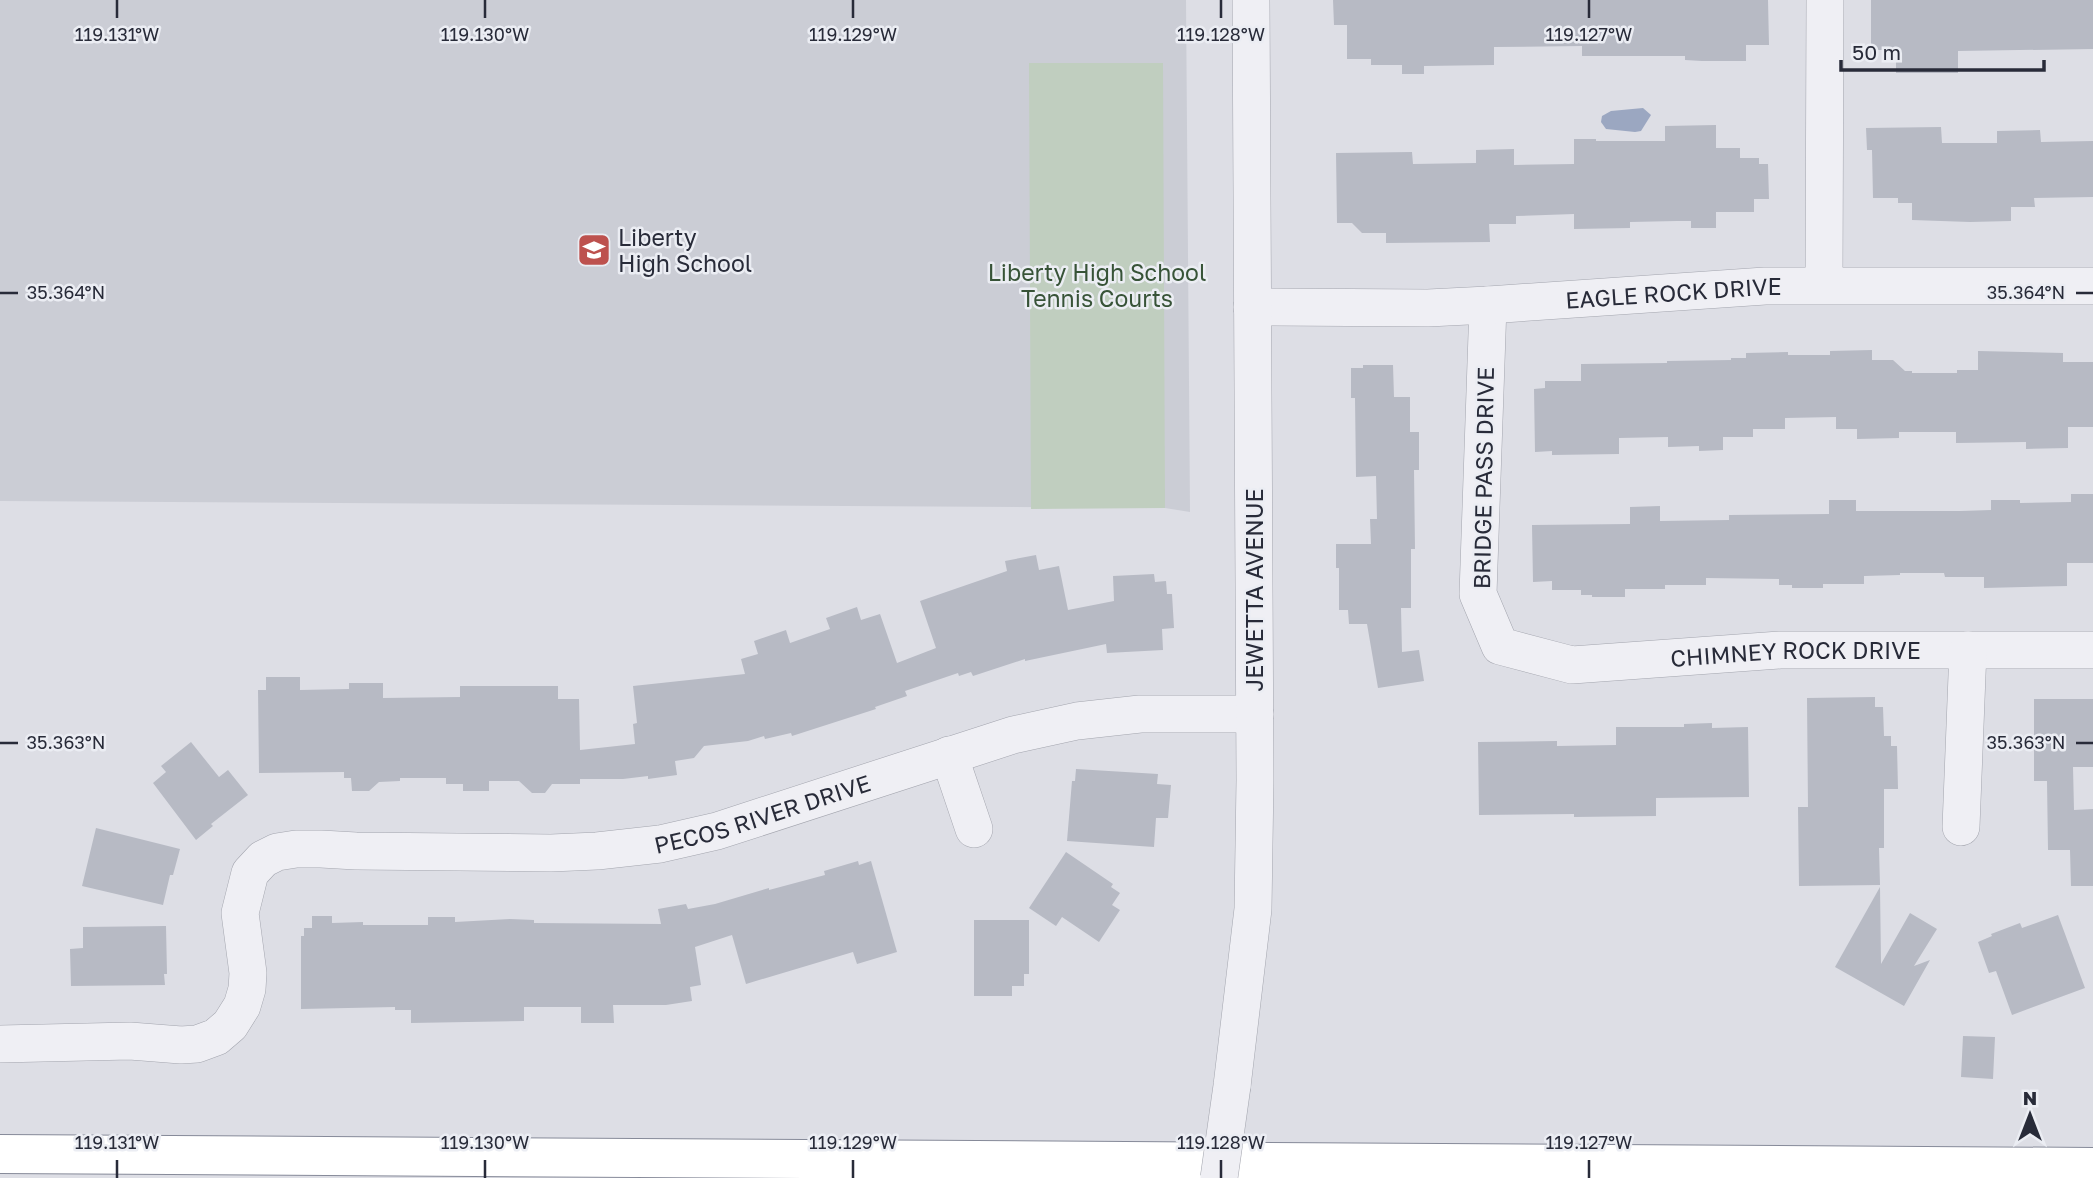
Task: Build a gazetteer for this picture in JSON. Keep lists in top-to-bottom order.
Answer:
{
  "streets": {
    "street": [
      "EAGLE ROCK DRIVE",
      "BRIDGE PASS DRIVE",
      "JEWETTA AVENUE",
      "CHIMNEY ROCK DRIVE",
      "PECOS RIVER DRIVE"
    ]
  },
  "crossings": [
    ["EAGLE ROCK DRIVE", "BRIDGE PASS DRIVE"],
    ["EAGLE ROCK DRIVE", "JEWETTA AVENUE"],
    ["BRIDGE PASS DRIVE", "CHIMNEY ROCK DRIVE"],
    ["JEWETTA AVENUE", "PECOS RIVER DRIVE"]
  ],
  "parks": ["Liberty High School Tennis Courts"],
  "places": {
    "school or university": ["Liberty High School"]
  },
  "scale_bar": "50 m",
  "north": "top",
  "coordinates": [
    "119.131°W",
    "119.130°W",
    "119.129°W",
    "119.128°W",
    "119.127°W",
    "35.364°N",
    "35.363°N"
  ]
}
